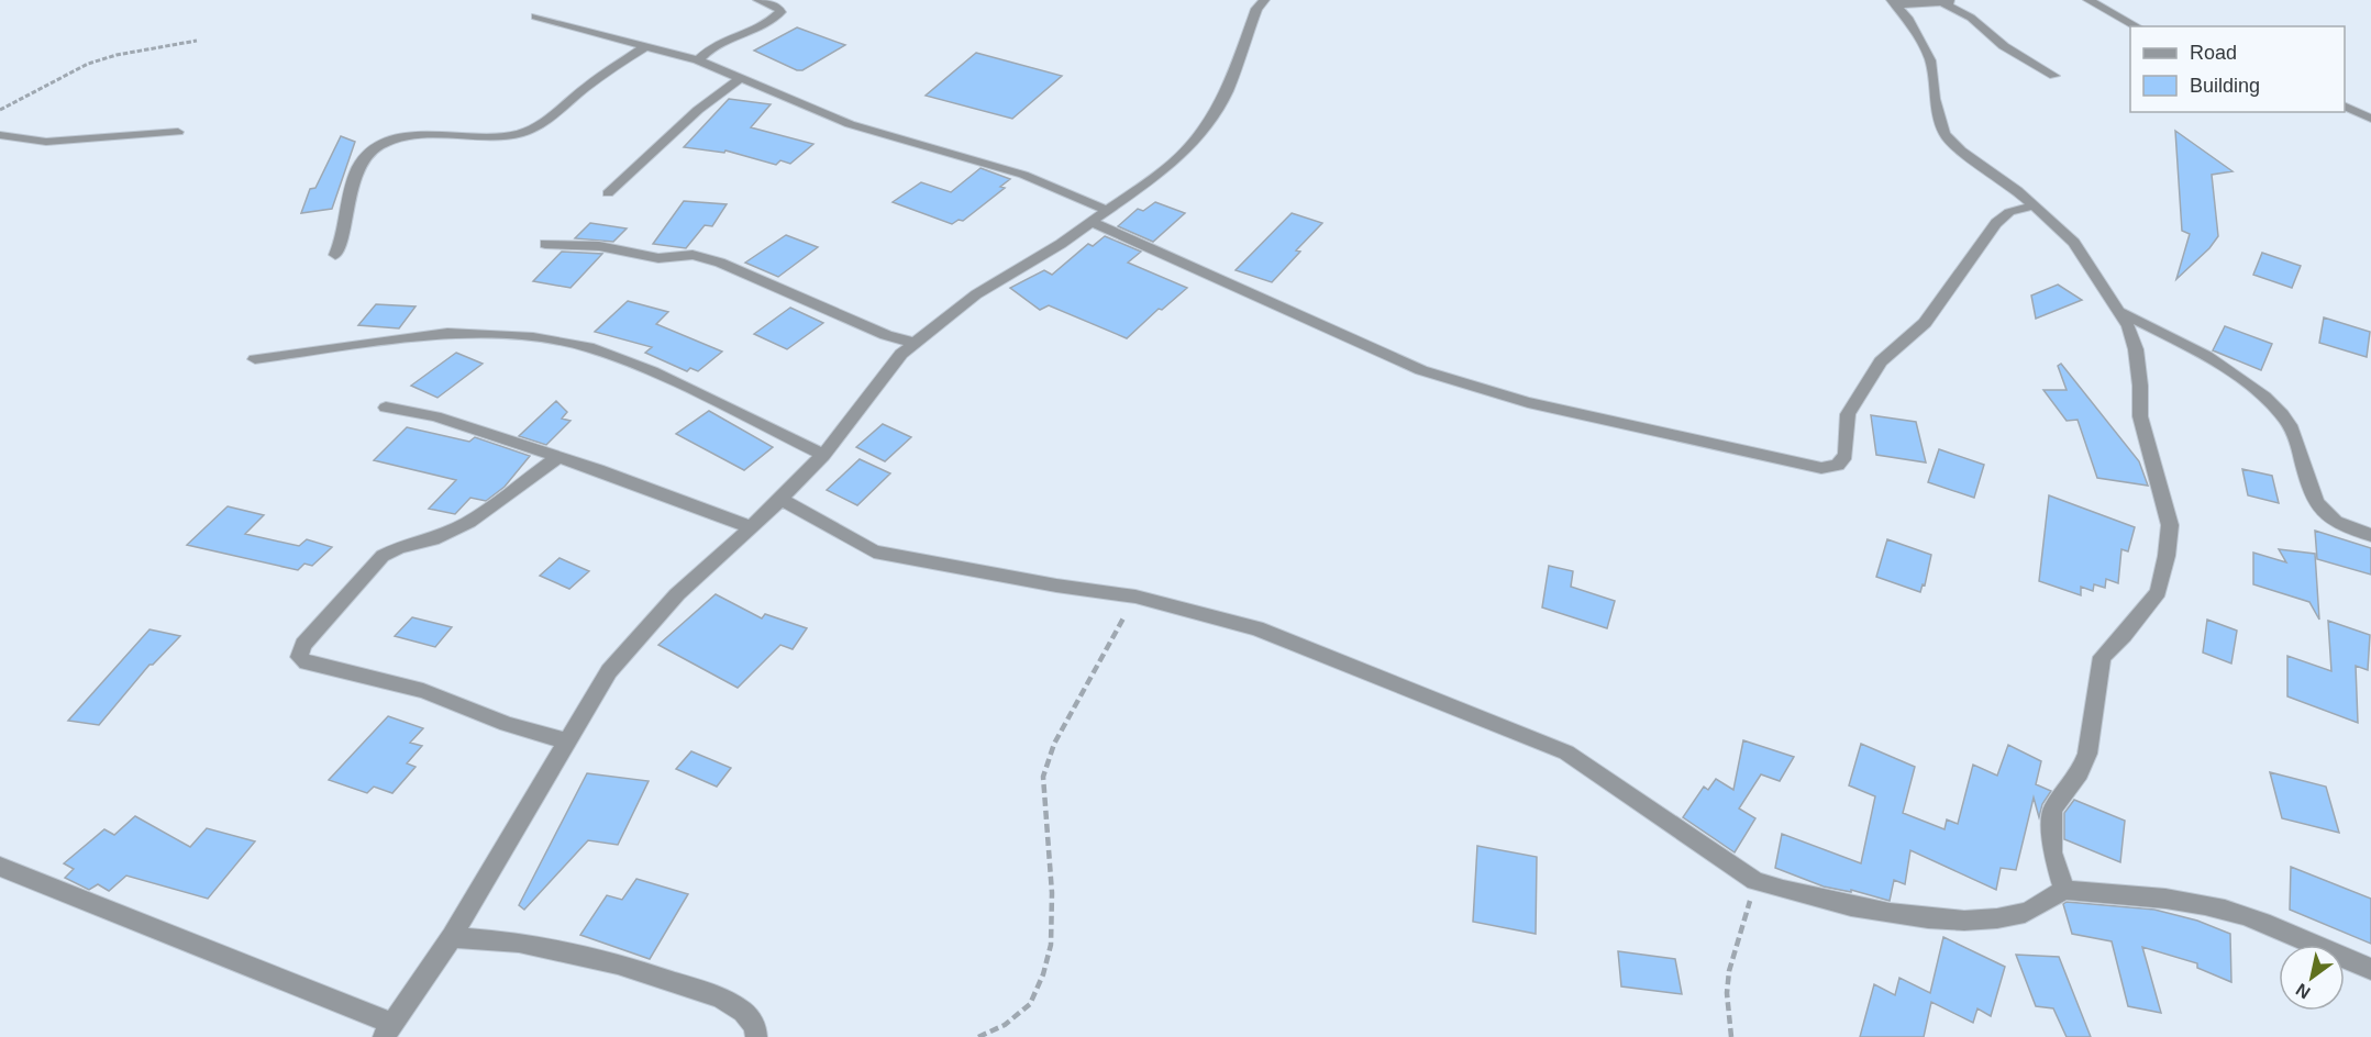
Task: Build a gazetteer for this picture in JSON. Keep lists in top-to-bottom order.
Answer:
{
  "legend": ["Road", "Building"],
  "north": "bottom left"
}
